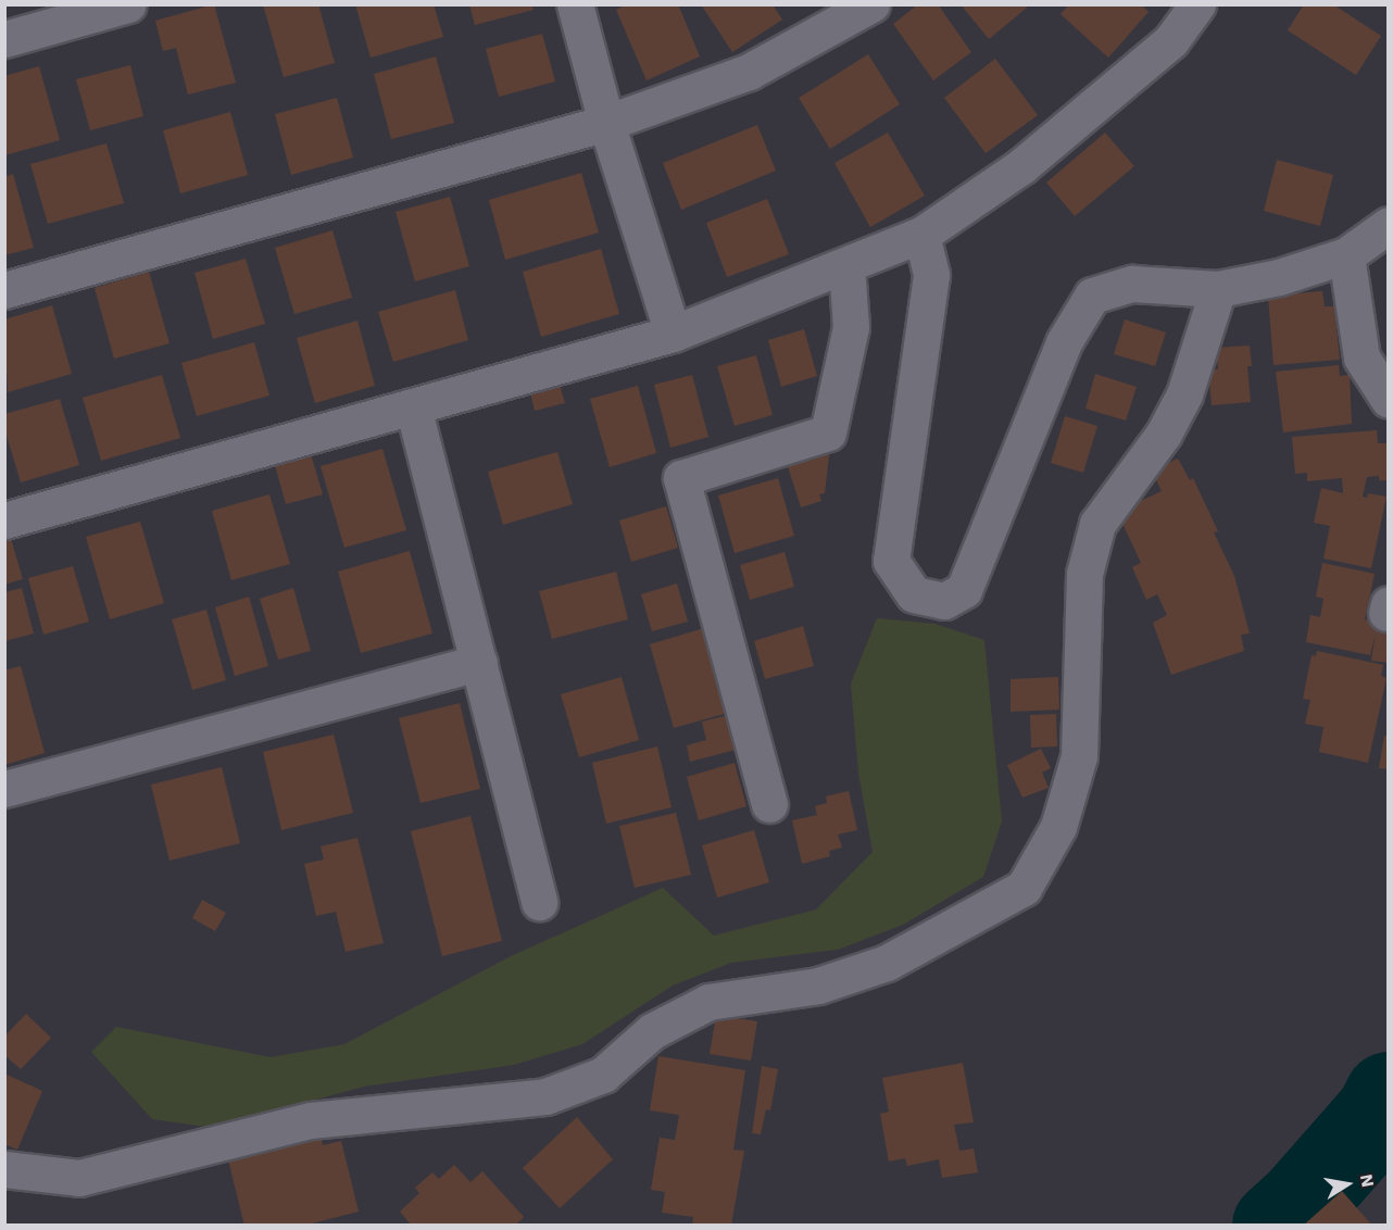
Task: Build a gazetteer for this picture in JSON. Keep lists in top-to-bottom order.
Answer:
{
  "north": "right"
}
